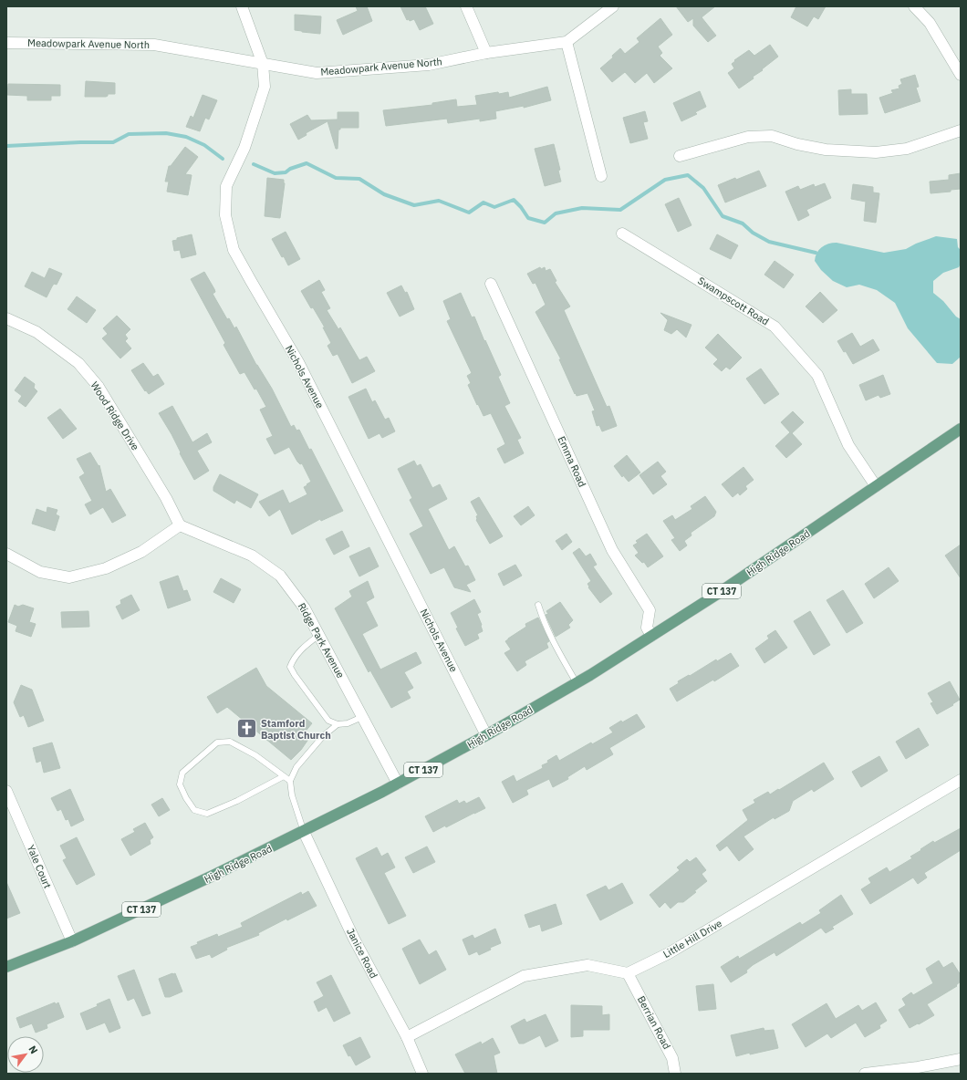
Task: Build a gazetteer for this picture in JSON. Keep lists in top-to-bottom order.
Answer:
{
  "streets": {
    "main road": ["High Ridge Road", "CT 137"],
    "street": [
      "Meadowpark Avenue North",
      "Swampscott Road",
      "Nichols Avenue",
      "Wood Ridge Drive",
      "Emma Road",
      "Ridge Park Avenue",
      "Yale Court",
      "Little Hill Drive",
      "Janice Road",
      "Berrian Road"
    ]
  },
  "crossings": [
    ["Meadowpark Avenue North", "Nichols Avenue"],
    ["Swampscott Road", "High Ridge Road"],
    ["Nichols Avenue", "High Ridge Road"],
    ["Wood Ridge Drive", "Ridge Park Avenue"],
    ["Emma Road", "High Ridge Road"],
    ["High Ridge Road", "Ridge Park Avenue"],
    ["High Ridge Road", "Yale Court"],
    ["High Ridge Road", "Janice Road"],
    ["Little Hill Drive", "Berrian Road"]
  ],
  "places": {
    "church": ["Stamford Baptist Church"]
  },
  "north": "top right"
}
